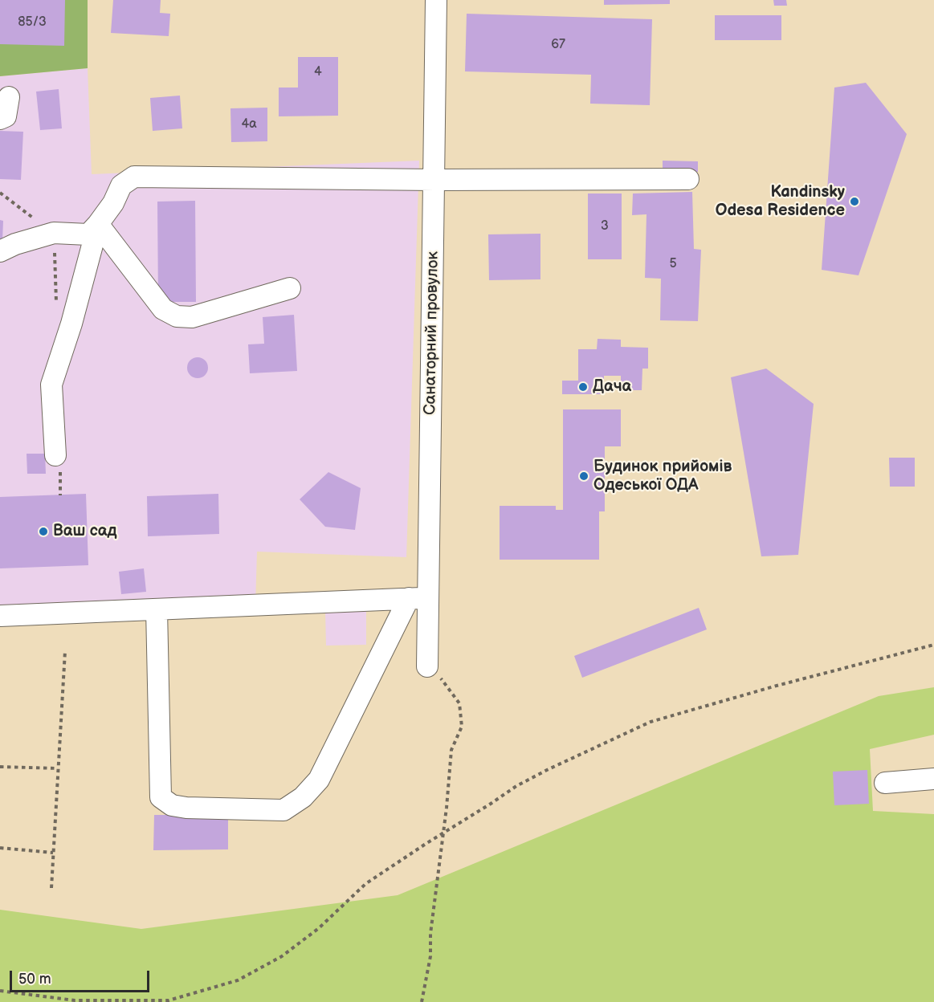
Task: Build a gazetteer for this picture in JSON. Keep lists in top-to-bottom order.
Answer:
{
  "streets": {
    "street": ["Санаторний провулок"]
  },
  "places": [
    "Kandinsky Odesa Residence",
    "Дача",
    "Будинок прийомів Одеської ОДА",
    "Ваш сад"
  ],
  "house_numbers": [
    "85/3",
    "67",
    "4",
    "4а",
    "3",
    "5"
  ],
  "scale_bar": "50 m"
}
